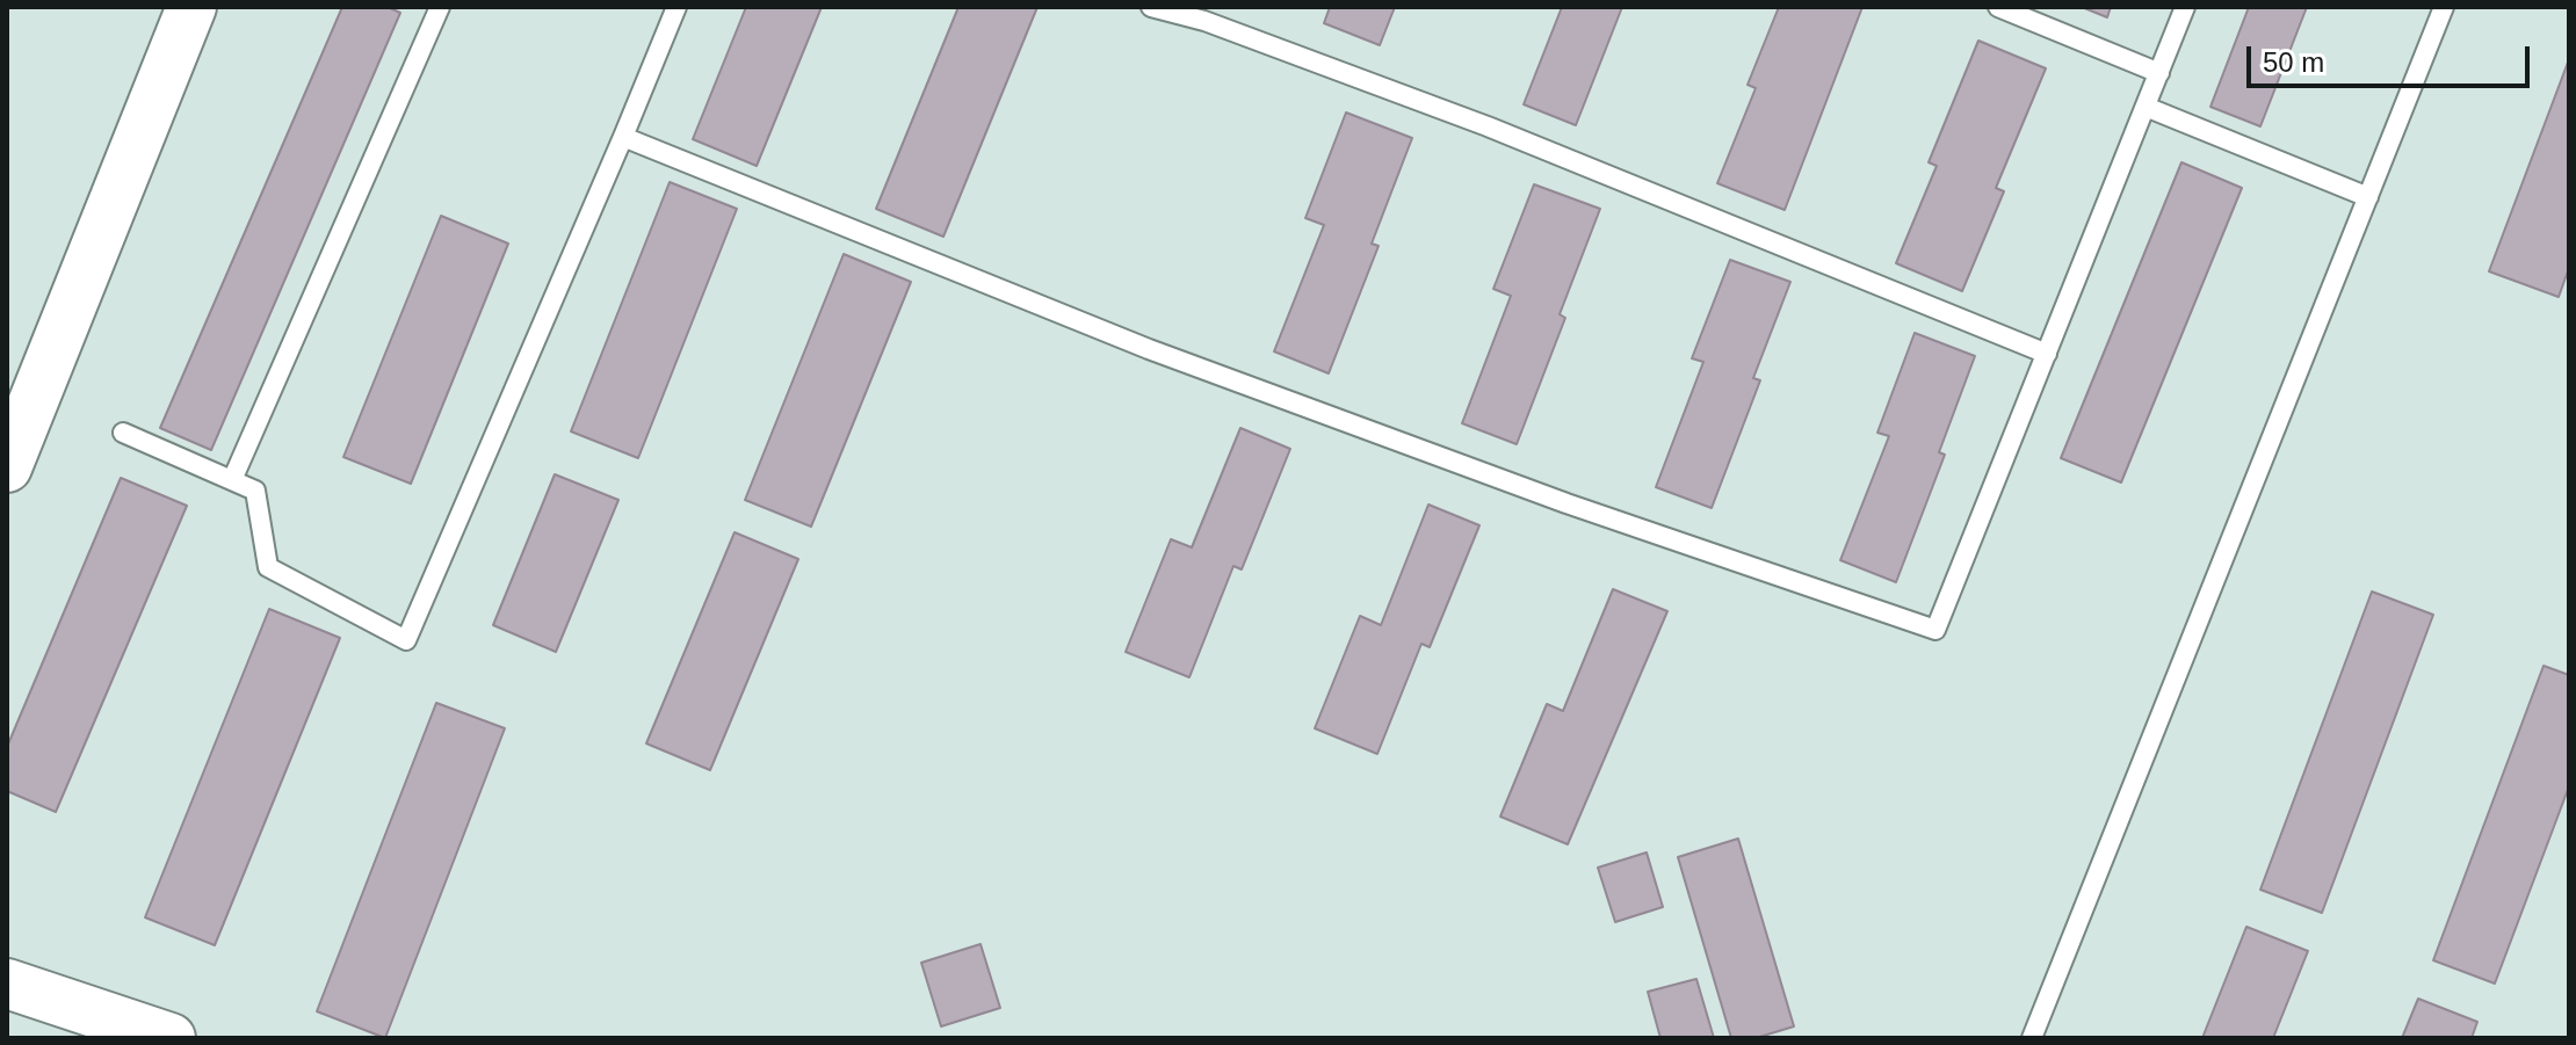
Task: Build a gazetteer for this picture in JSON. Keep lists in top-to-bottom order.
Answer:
{
  "scale_bar": "50 m"
}
